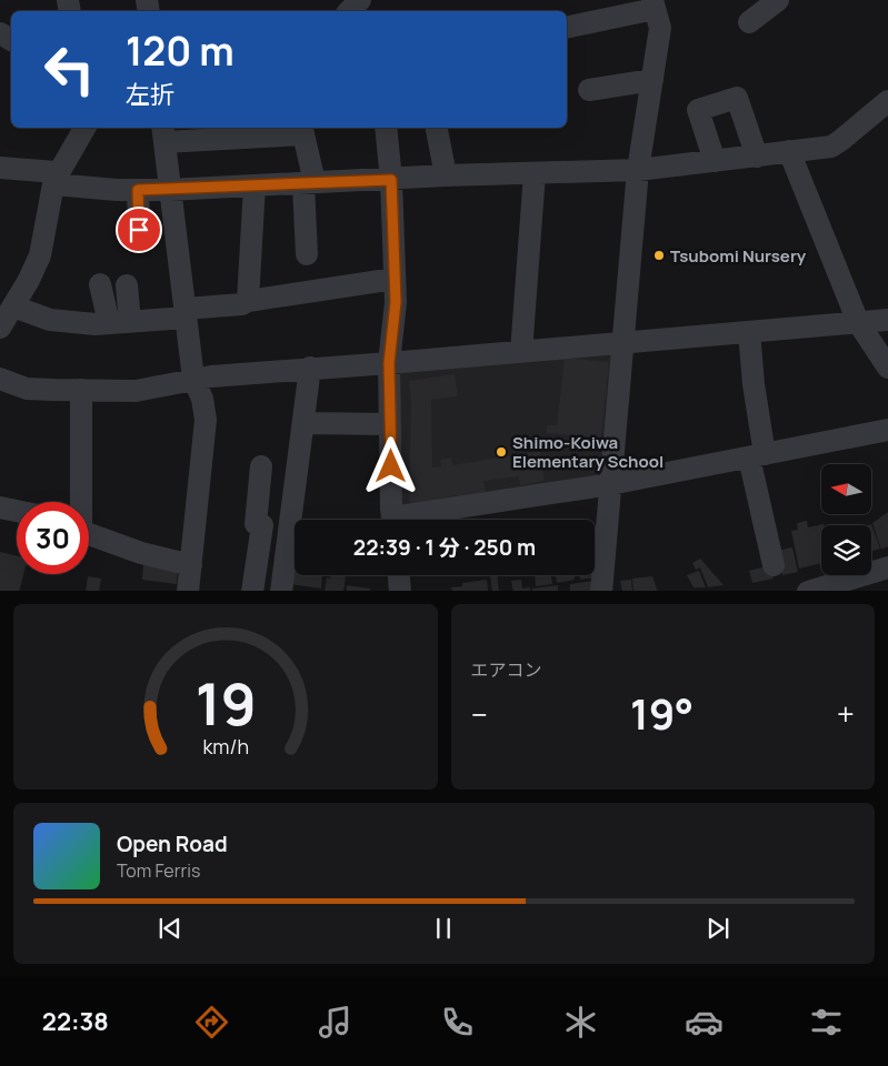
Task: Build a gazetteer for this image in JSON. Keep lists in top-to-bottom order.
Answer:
{
  "places": ["Tsubomi Nursery", "Shimo-Koiwa Elementary School"],
  "north": "left",
  "page": {
    "turn": ["120 m", "左折"],
    "limit": "30",
    "trip": "22:39 · 1 分 · 250 m",
    "tile": "エアコン",
    "heat": ["−", "19°", "+"],
    "song": ["Open Road", "Tom Ferris"],
    "tabs": "22:38",
    "gauge": ["19", "km/h"]
  }
}
